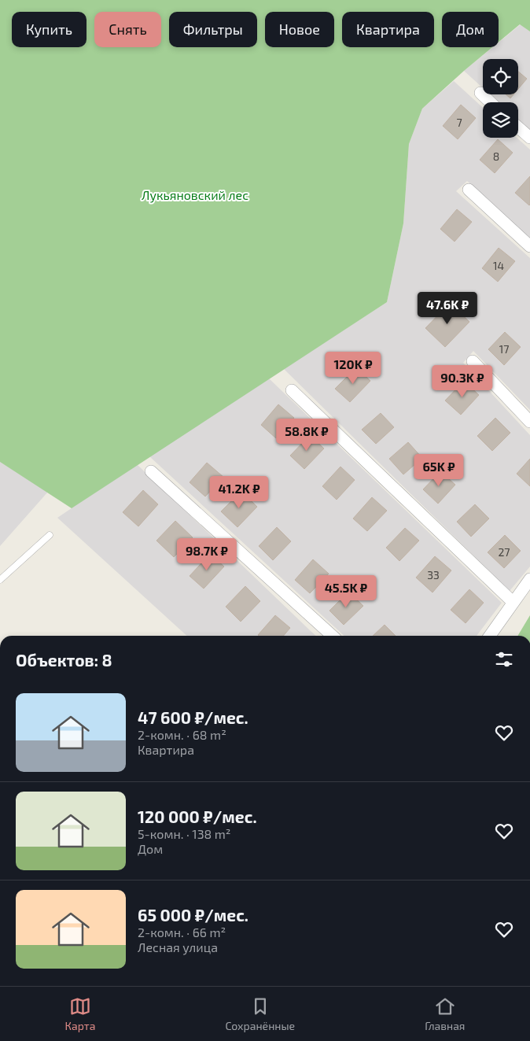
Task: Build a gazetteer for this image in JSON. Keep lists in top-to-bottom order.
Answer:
{
  "parks": ["Лукьяновский лес"],
  "house_numbers": [
    "7",
    "8",
    "14",
    "17",
    "27",
    "33"
  ],
  "page": {
    "chip": [
      "Купить",
      "Снять",
      "Фильтры",
      "Новое",
      "Квартира",
      "Дом"
    ],
    "price": [
      "47.6K ₽",
      "120K ₽",
      "90.3K ₽",
      "58.8K ₽",
      "65K ₽",
      "41.2K ₽",
      "98.7K ₽",
      "45.5K ₽"
    ],
    "heading": "Объектов: 8",
    "list": [
      {
        "name": "47 600 ₽/мес.",
        "note": "2-комн. · 68 m² · Квартира"
      },
      {
        "name": "120 000 ₽/мес.",
        "note": "5-комн. · 138 m² · Дом"
      },
      {
        "name": "65 000 ₽/мес.",
        "note": "2-комн. · 66 m² · Лесная улица"
      }
    ],
    "tabs": ["Карта", "Сохранённые", "Главная"]
  }
}
